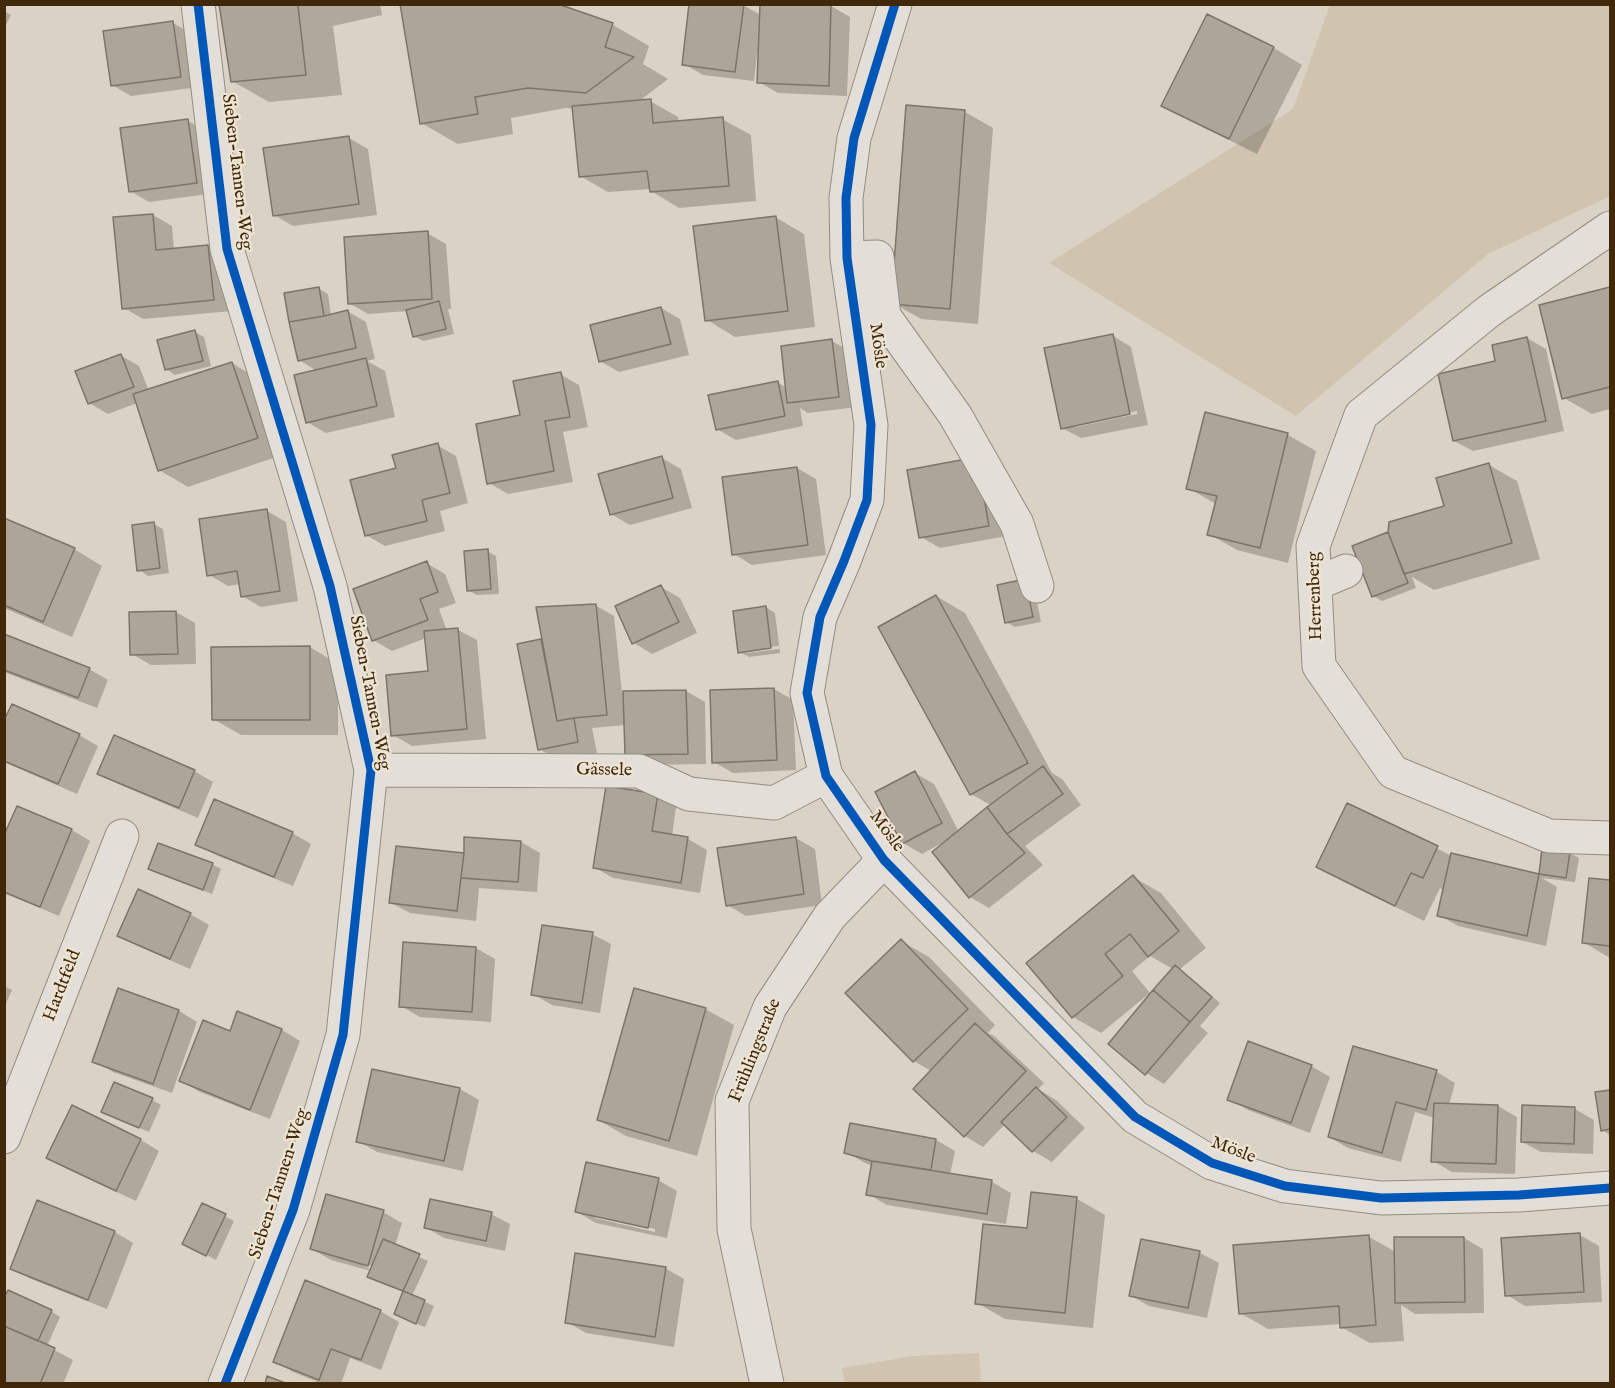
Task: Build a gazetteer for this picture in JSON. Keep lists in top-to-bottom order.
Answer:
{
  "streets": {
    "street": [
      "Sieben-Tannen-Weg",
      "Mösle",
      "Herrenberg",
      "Gässele",
      "Hardtfeld",
      "Frühlingstraße"
    ]
  },
  "crossings": [
    ["Sieben-Tannen-Weg", "Gässele"],
    ["Mösle", "Gässele"],
    ["Mösle", "Frühlingstraße"]
  ]
}
